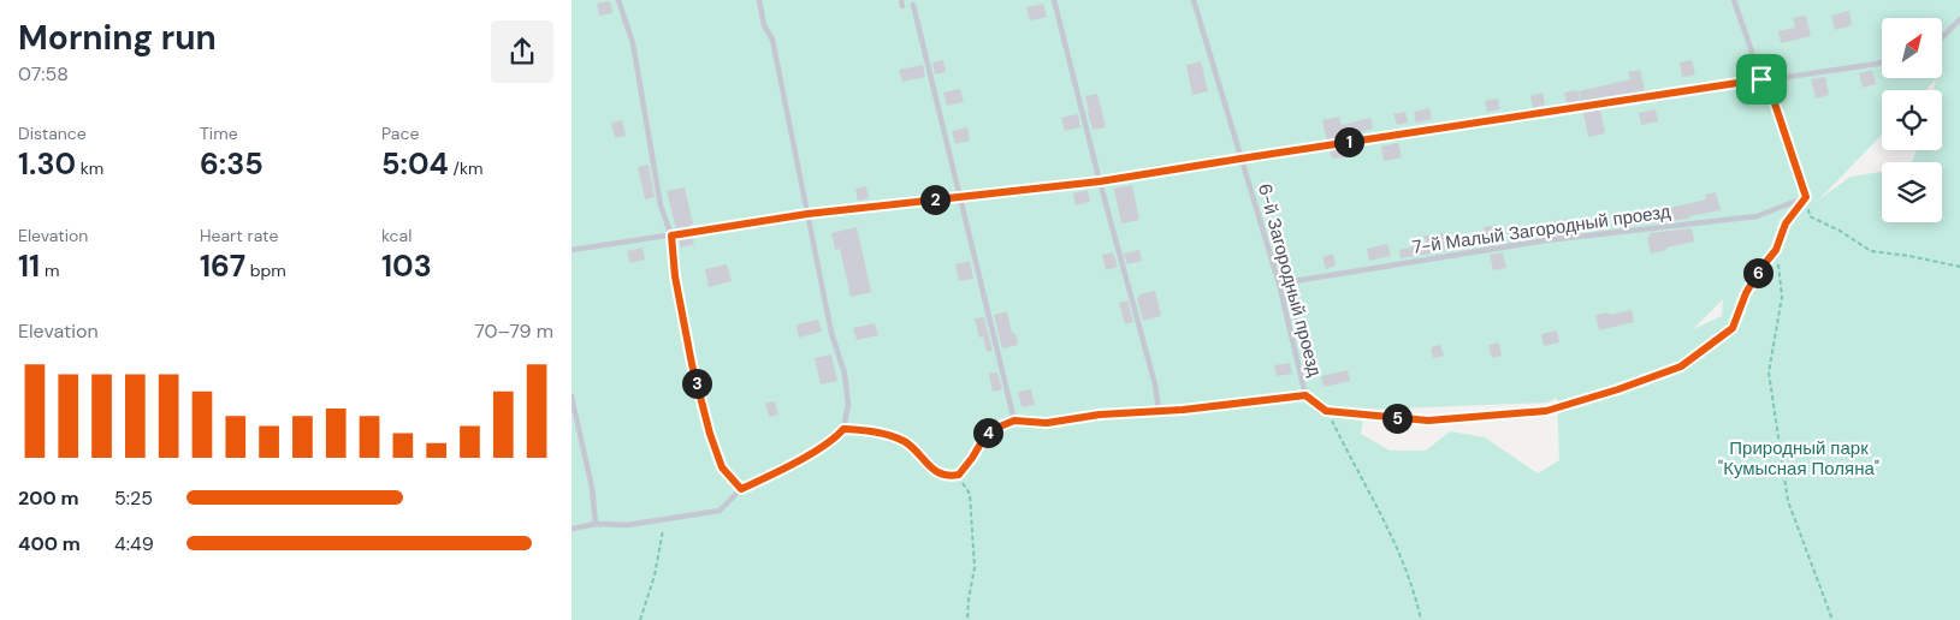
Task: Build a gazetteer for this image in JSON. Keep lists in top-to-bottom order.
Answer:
{
  "streets": {
    "lane": ["7-й Малый Загородный проезд", "6-й Загородный проезд"]
  },
  "crossings": [
    ["7-й Малый Загородный проезд", "6-й Загородный проезд"]
  ],
  "parks": ["Природный парк \"Кумысная Поляна\""],
  "north": "top right",
  "page": {
    "heading": ["Morning run", "07:58"],
    "stats": [
      ["Distance", "1.30 km"],
      ["Time", "6:35"],
      ["Pace", "5:04 /km"],
      ["Elevation", "11 m"],
      ["Heart rate", "167 bpm"],
      ["kcal", "103"]
    ],
    "pins": [
      "1",
      "2",
      "6",
      "3",
      "5",
      "4"
    ],
    "chart": ["Elevation", "70–79 m"],
    "list": [
      {
        "name": "200 m",
        "note": "5:25"
      },
      {
        "name": "400 m",
        "note": "4:49"
      }
    ]
  }
}
